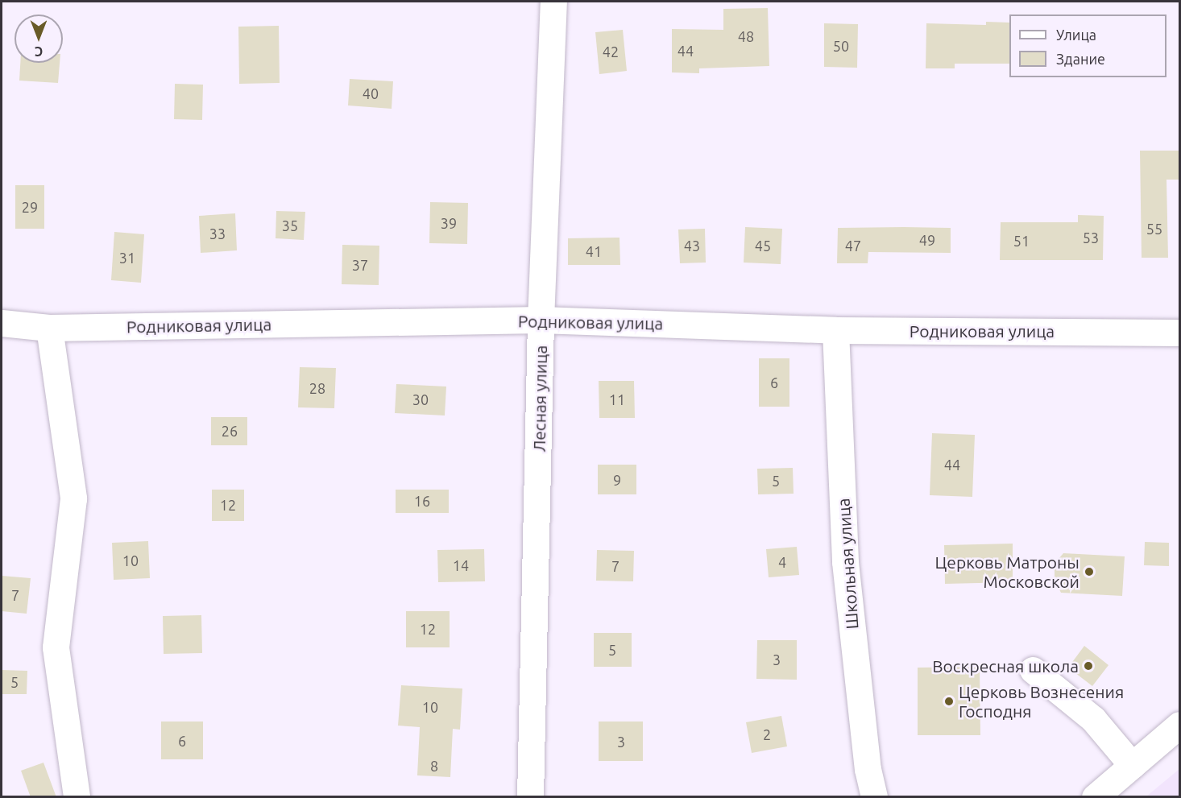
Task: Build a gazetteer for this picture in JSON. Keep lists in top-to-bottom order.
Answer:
{
  "streets": {
    "street": ["Родниковая улица", "Лесная улица", "Школьная улица"]
  },
  "crossings": [
    ["Родниковая улица", "Лесная улица"],
    ["Родниковая улица", "Школьная улица"]
  ],
  "places": ["Церковь Матроны Московской", "Воскресная школа", "Церковь Вознесения Господня"],
  "house_numbers": [
    "48",
    "50",
    "44",
    "42",
    "40",
    "29",
    "39",
    "35",
    "55",
    "33",
    "53",
    "49",
    "51",
    "43",
    "45",
    "47",
    "41",
    "31",
    "37",
    "6",
    "28",
    "30",
    "11",
    "26",
    "44",
    "9",
    "5",
    "16",
    "12",
    "10",
    "4",
    "14",
    "7",
    "7",
    "12",
    "5",
    "3",
    "5",
    "10",
    "2",
    "6",
    "3",
    "8"
  ],
  "legend": ["Улица", "Здание"],
  "north": "bottom"
}
